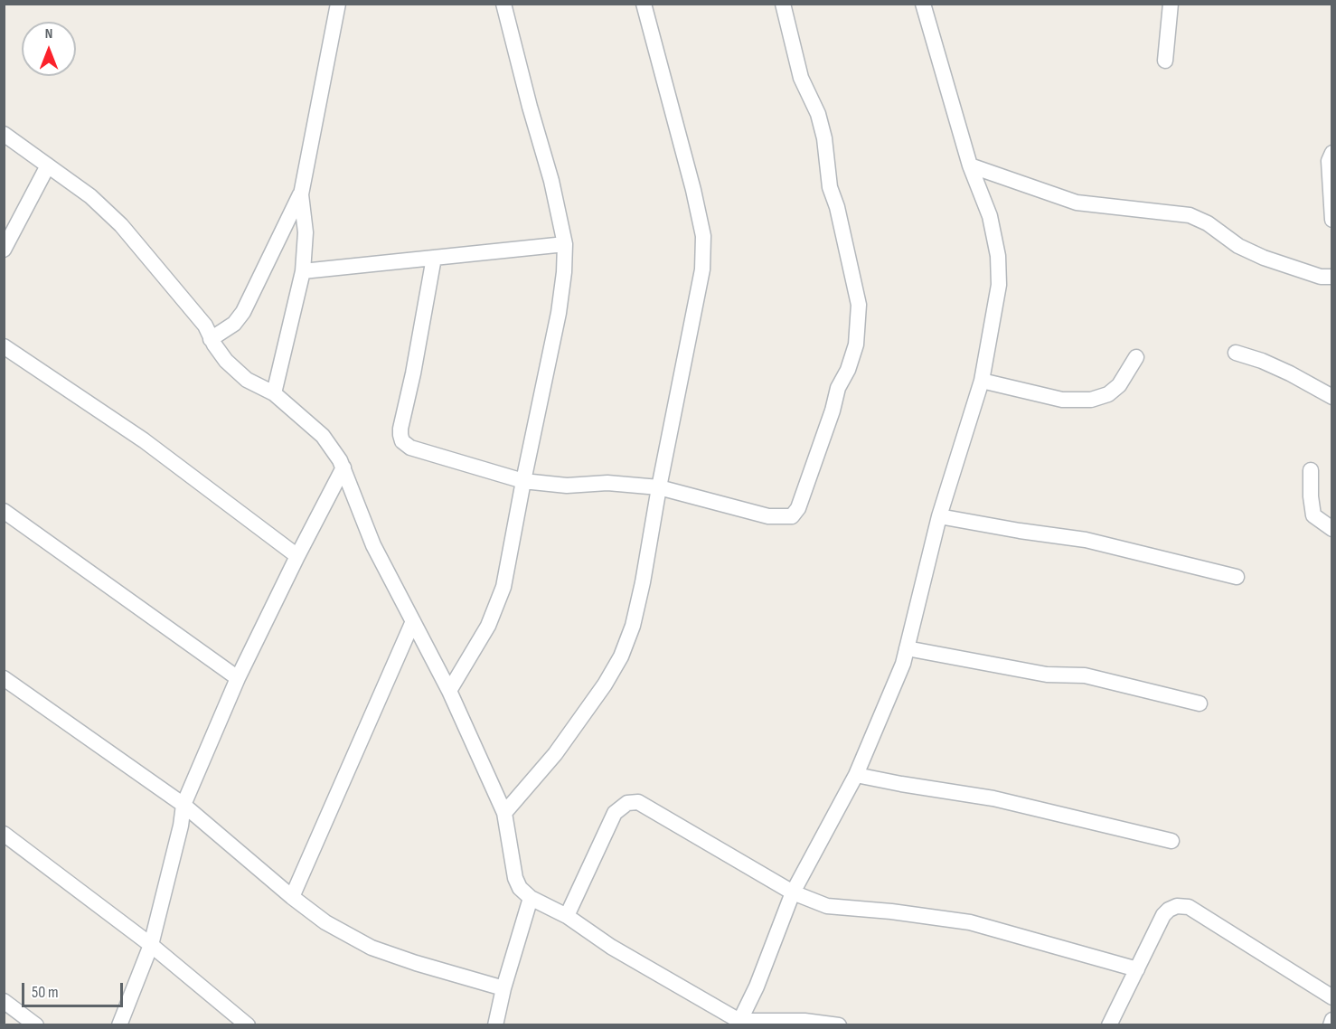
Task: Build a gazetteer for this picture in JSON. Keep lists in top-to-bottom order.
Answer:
{
  "scale_bar": "50 m",
  "north": "top"
}
